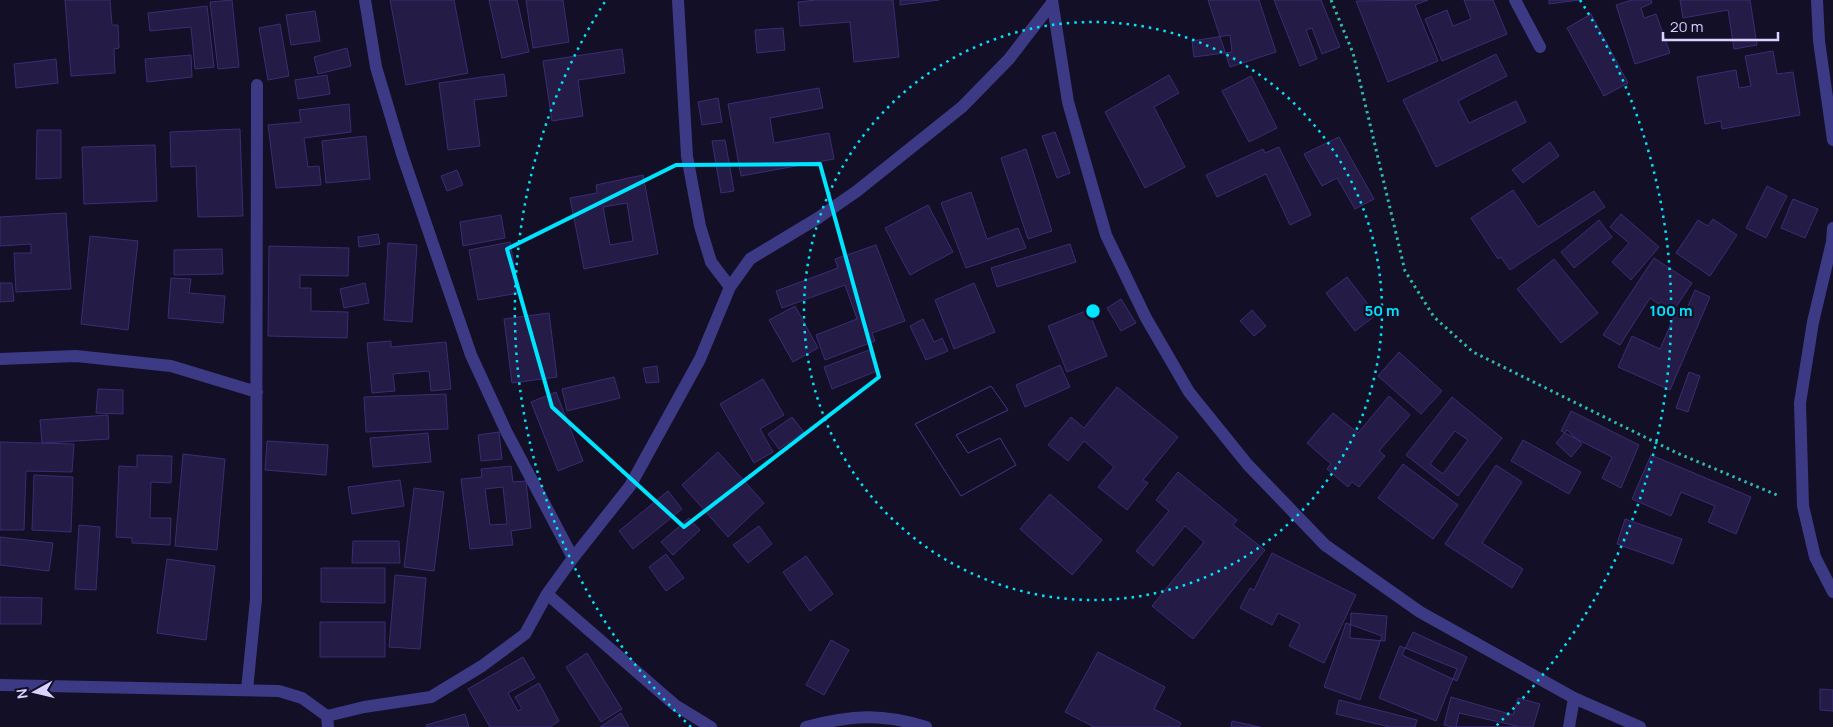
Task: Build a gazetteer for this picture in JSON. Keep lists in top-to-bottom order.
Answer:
{
  "scale_bar": "20 m",
  "north": "left",
  "rings": ["50 m", "100 m"]
}
